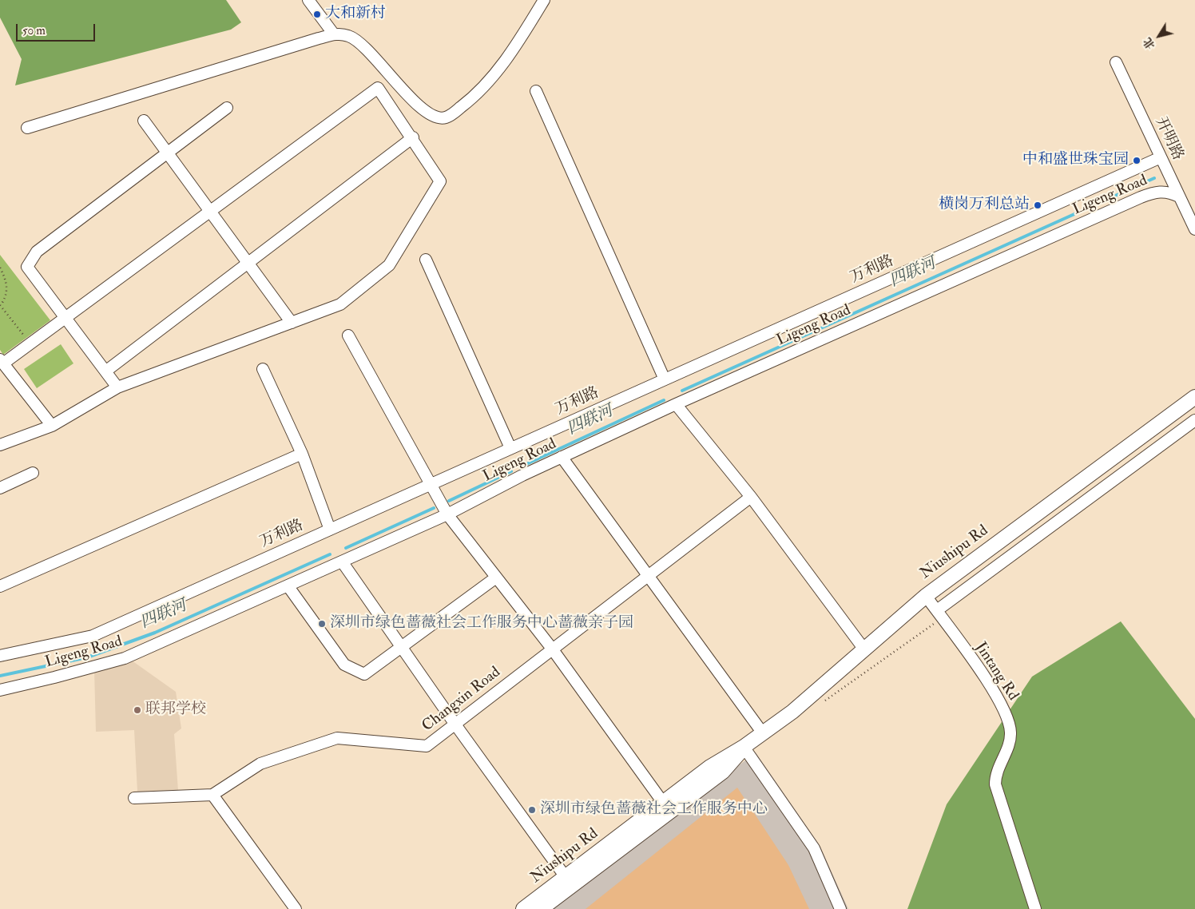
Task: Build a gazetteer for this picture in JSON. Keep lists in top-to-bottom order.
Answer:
{
  "streets": {
    "main road": ["Niushipu Rd"],
    "street": [
      "开明路",
      "Ligeng Road",
      "万利路",
      "Jintang Rd",
      "Changxin Road"
    ]
  },
  "crossings": [
    ["开明路", "Ligeng Road"],
    ["开明路", "万利路"],
    ["Niushipu Rd", "Jintang Rd"]
  ],
  "water": ["四联河"],
  "places": [
    "大和新村",
    "中和盛世珠宝园",
    "横岗万利总站",
    "深圳市绿色蔷薇社会工作服务中心蔷薇亲子园",
    "联邦学校",
    "深圳市绿色蔷薇社会工作服务中心"
  ],
  "scale_bar": "50 m",
  "north": "bottom left"
}
